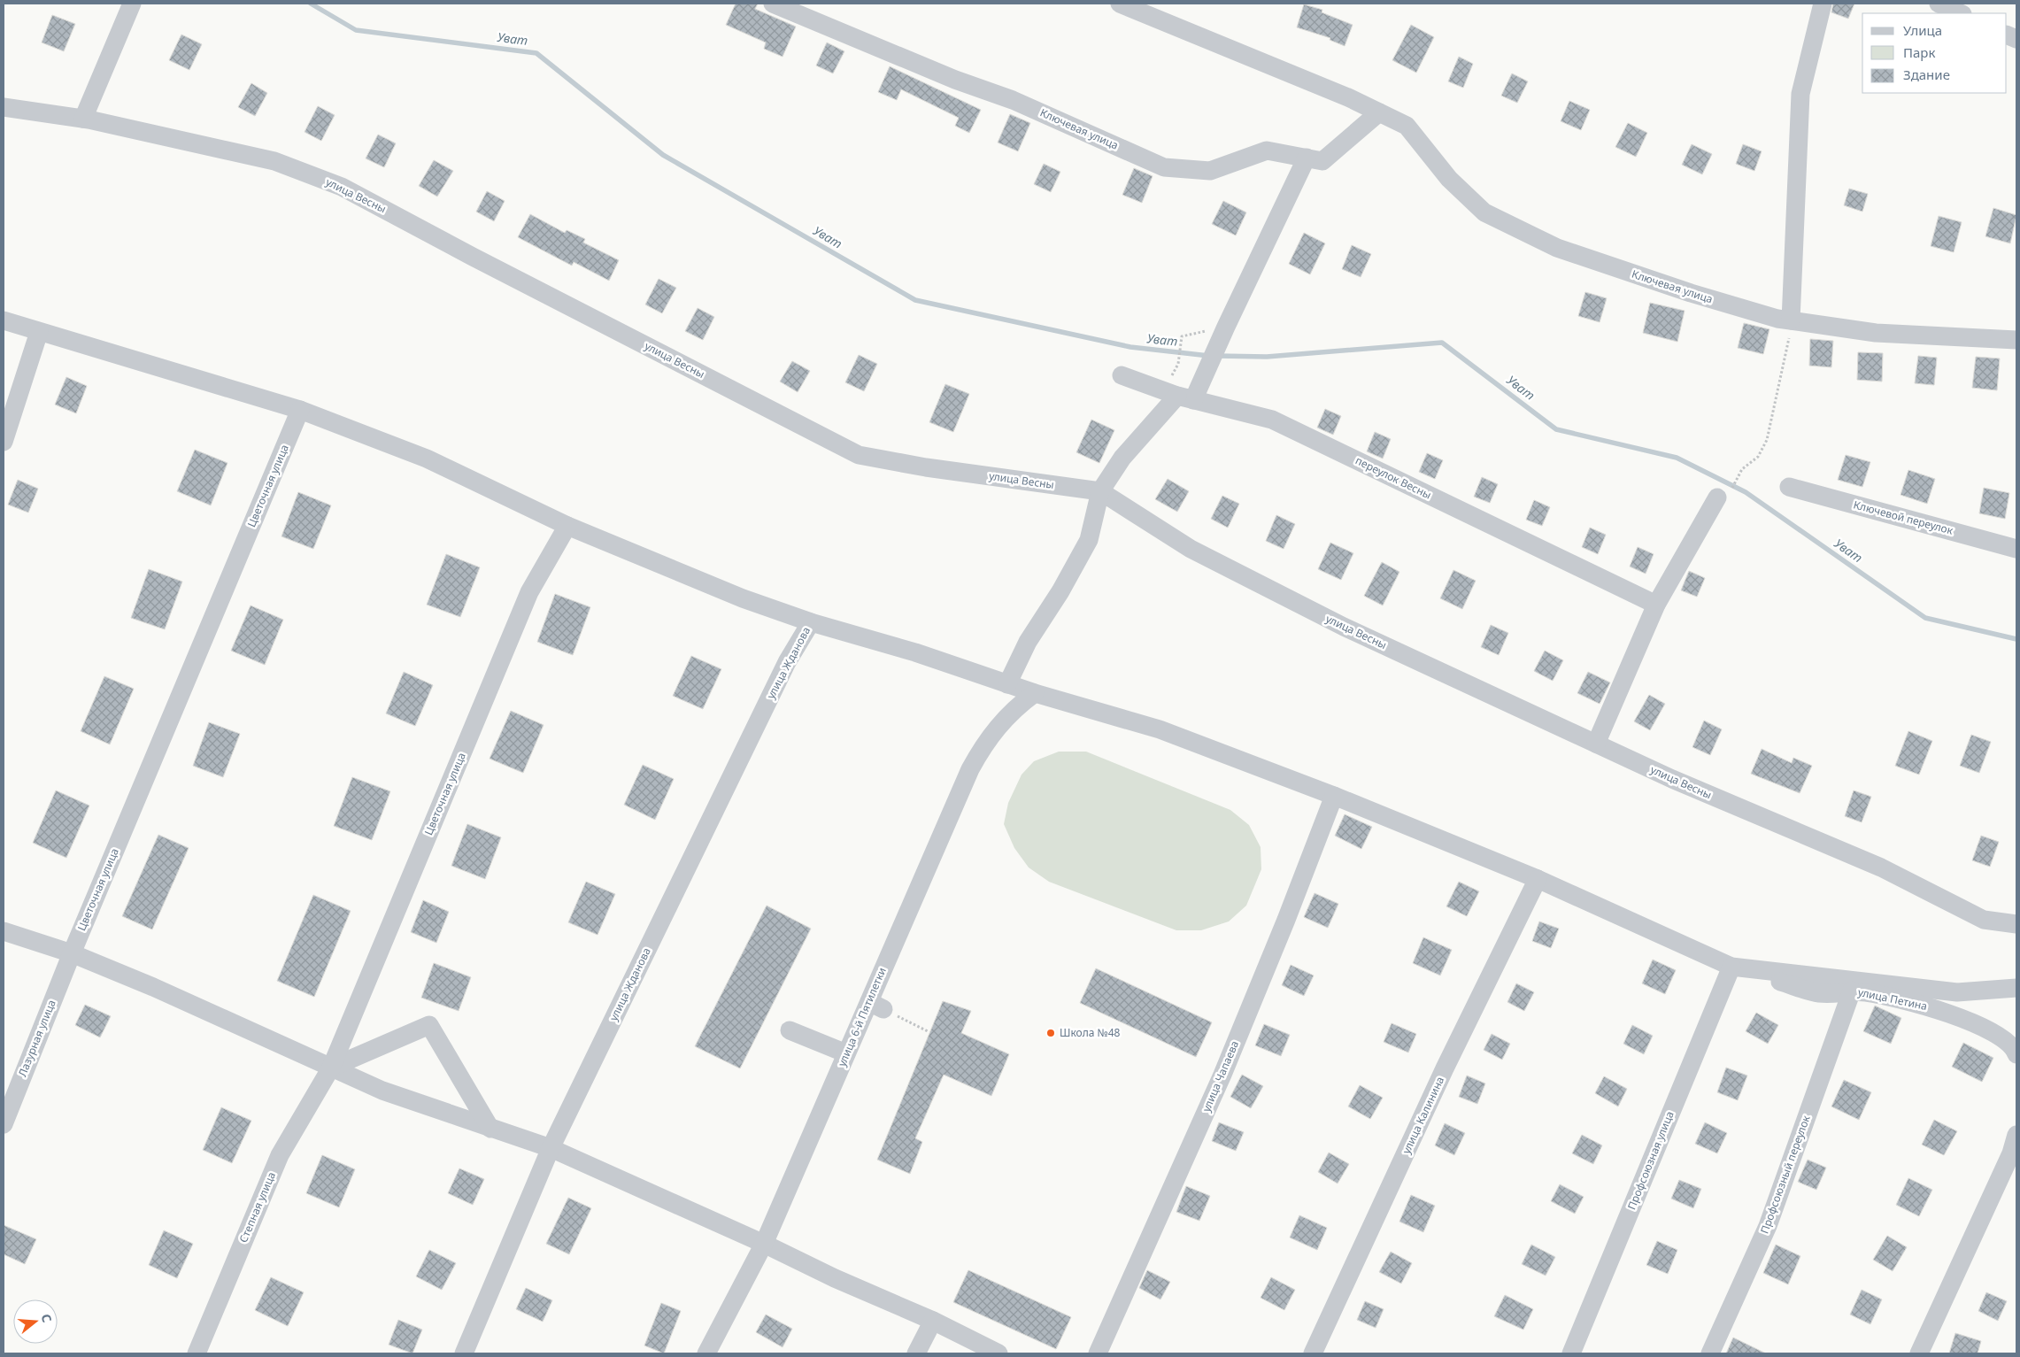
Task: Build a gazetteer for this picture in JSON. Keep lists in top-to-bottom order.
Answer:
{
  "streets": {
    "street": [
      "Ключевая улица",
      "улица Весны",
      "переулок Весны",
      "Цветочная улица",
      "Ключевой переулок",
      "улица Жданова",
      "улица Петина",
      "улица 6-й Пятилетки",
      "Лазурная улица",
      "улица Чапаева",
      "улица Калинина",
      "Профсоюзная улица",
      "Профсоюзный переулок",
      "Степная улица"
    ]
  },
  "crossings": [
    ["Цветочная улица", "Лазурная улица"],
    ["Цветочная улица", "Степная улица"],
    ["улица Петина", "Профсоюзная улица"],
    ["улица Петина", "Профсоюзный переулок"]
  ],
  "water": ["Уват"],
  "places": ["Школа №48"],
  "legend": ["Улица", "Парк", "Здание"],
  "north": "right"
}
